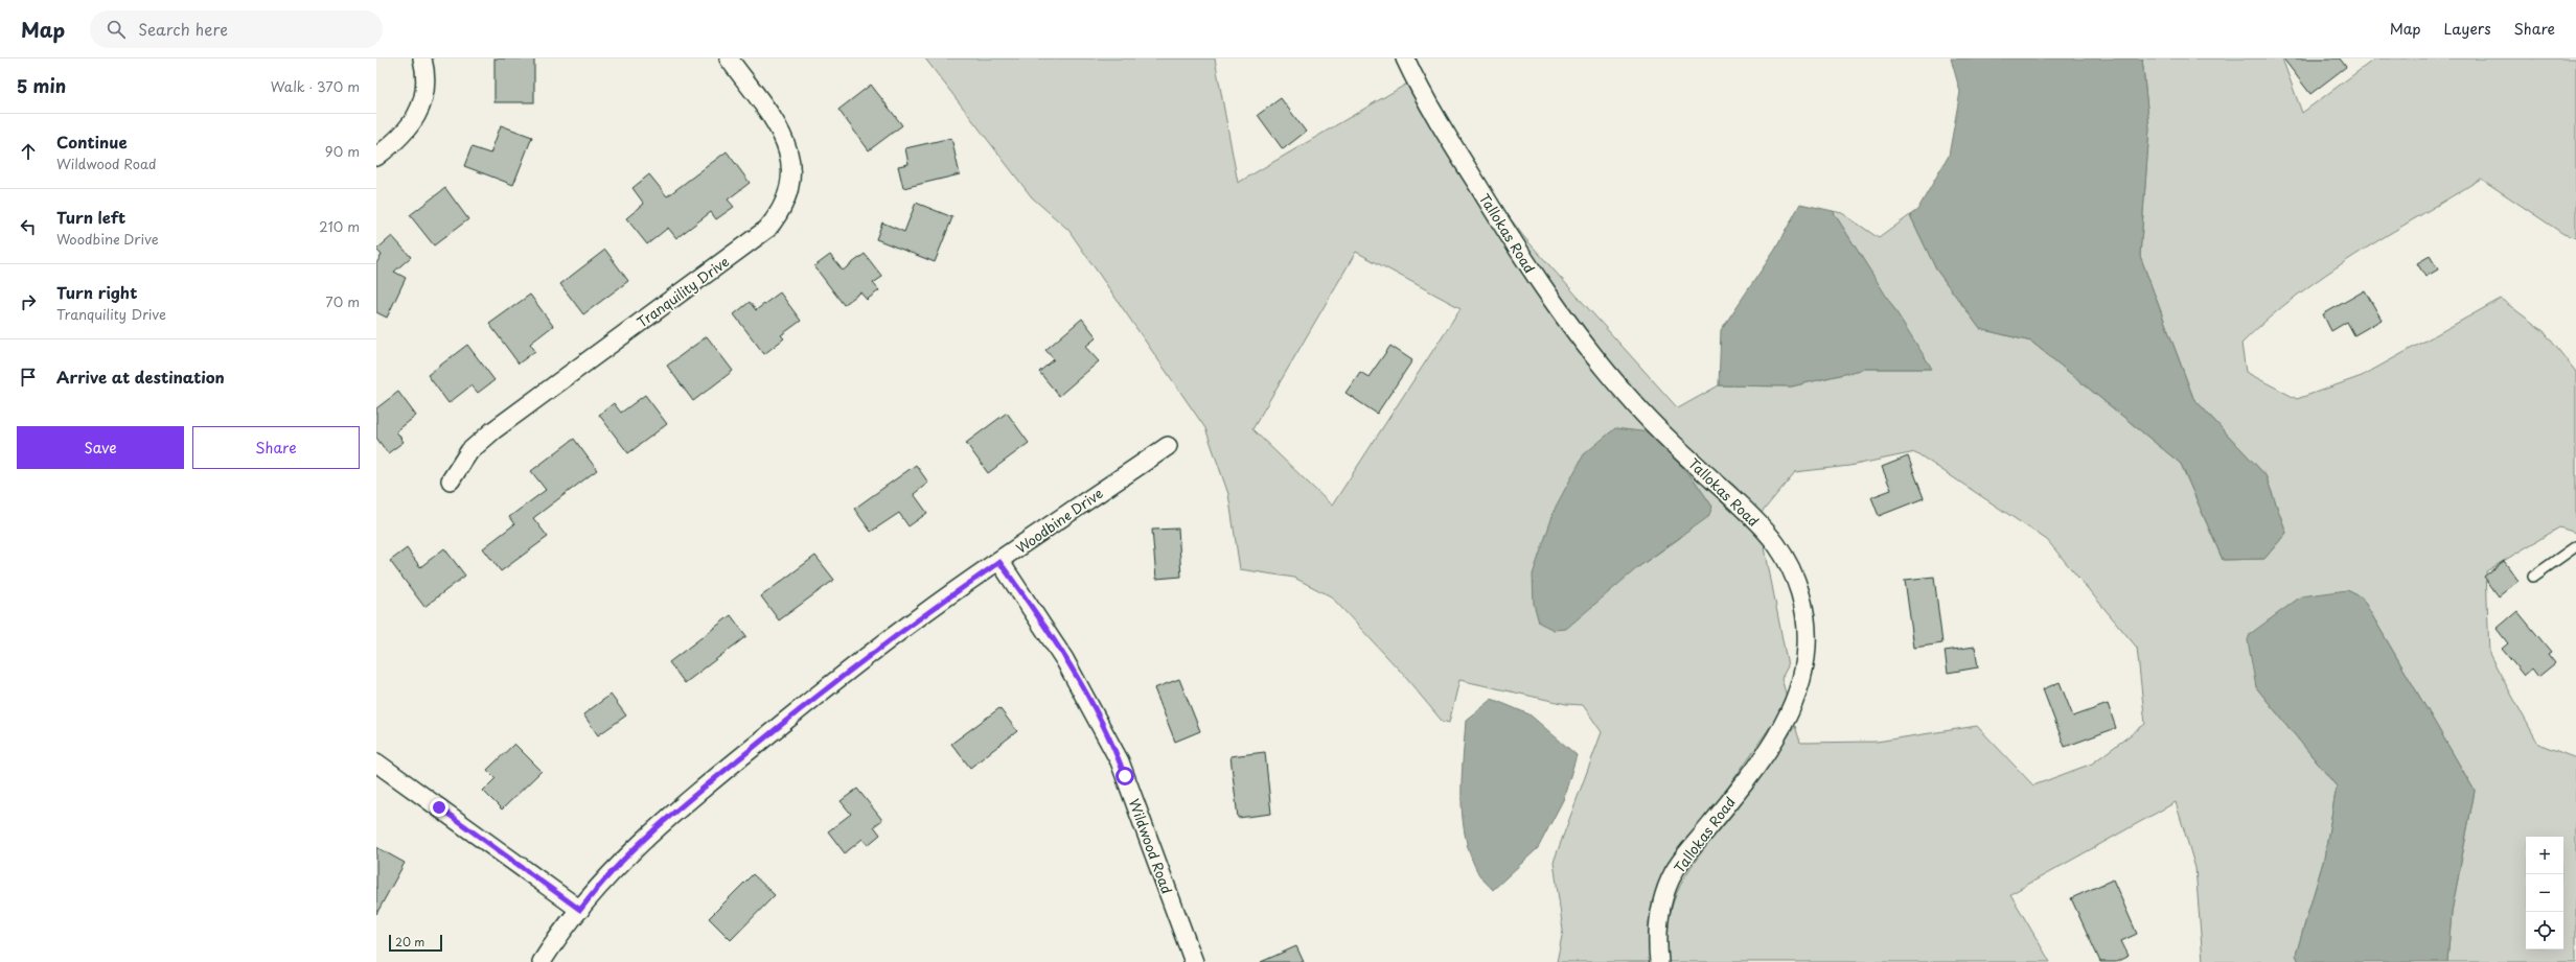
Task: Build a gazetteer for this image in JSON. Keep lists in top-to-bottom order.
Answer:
{
  "streets": {
    "street": [
      "Tallokas Road",
      "Tranquility Drive",
      "Woodbine Drive",
      "Wildwood Road"
    ]
  },
  "crossings": [
    ["Woodbine Drive", "Wildwood Road"]
  ],
  "scale_bar": "20 m",
  "page": {
    "header": "Map",
    "search": "Search here",
    "nav": ["Map", "Layers", "Share"],
    "heading": ["5 min", "Walk · 370 m"],
    "list": [
      ["Continue", "Wildwood Road", "90 m"],
      ["Turn left", "Woodbine Drive", "210 m"],
      ["Turn right", "Tranquility Drive", "70 m"],
      "Arrive at destination"
    ],
    "buttons": ["Save", "Share"],
    "map_buttons": ["+", "−"],
    "scale": "20 m"
  }
}
